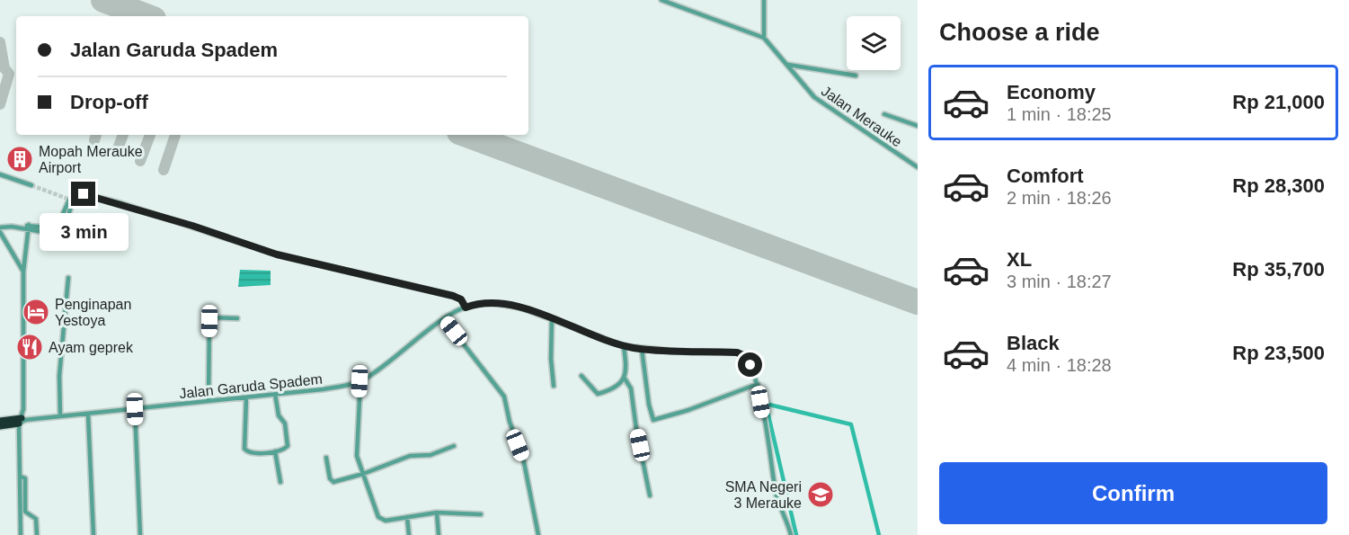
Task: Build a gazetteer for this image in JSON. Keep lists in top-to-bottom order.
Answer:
{
  "streets": {
    "street": ["Jalan Merauke", "Jalan Garuda Spadem"]
  },
  "places": {
    "building": ["Mopah Merauke Airport"],
    "hotel": ["Penginapan Yestoya"],
    "restaurant": ["Ayam geprek"],
    "school or university": ["SMA Negeri 3 Merauke"]
  },
  "page": {
    "heading": "Choose a ride",
    "banner": ["Jalan Garuda Spadem", "Drop-off"],
    "list": [
      {
        "name": "Economy",
        "note": "1 min · 18:25",
        "value": "Rp 21,000"
      },
      {
        "name": "Comfort",
        "note": "2 min · 18:26",
        "value": "Rp 28,300"
      },
      {
        "name": "XL",
        "note": "3 min · 18:27",
        "value": "Rp 35,700"
      },
      {
        "name": "Black",
        "note": "4 min · 18:28",
        "value": "Rp 23,500"
      }
    ],
    "bubble": "3 min",
    "buttons": "Confirm"
  }
}
